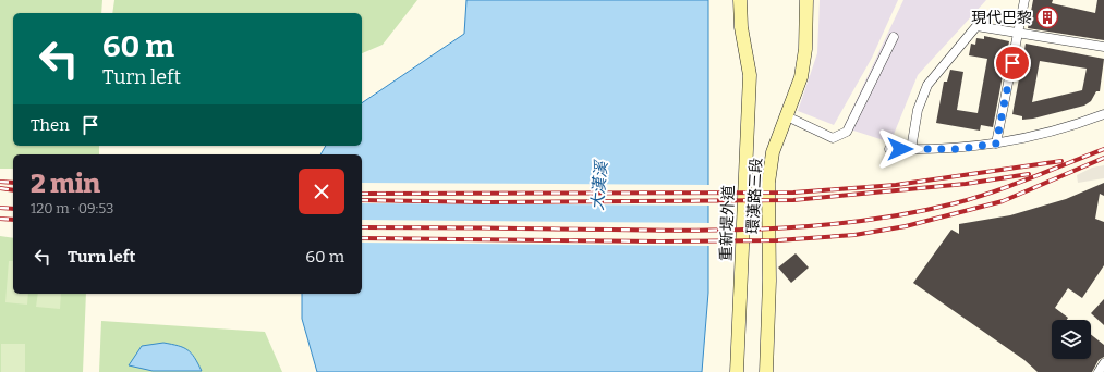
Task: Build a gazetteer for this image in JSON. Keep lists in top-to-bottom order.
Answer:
{
  "streets": {
    "street": ["環漢路三段", "重新堤外道"]
  },
  "water": ["大漢溪"],
  "places": {
    "building": ["現代巴黎"]
  },
  "page": {
    "turn": ["60 m", "Turn left"],
    "then": "Then",
    "heading": ["2 min", "120 m · 09:53"],
    "list": [
      {
        "name": "Turn left",
        "value": "60 m"
      }
    ]
  }
}
